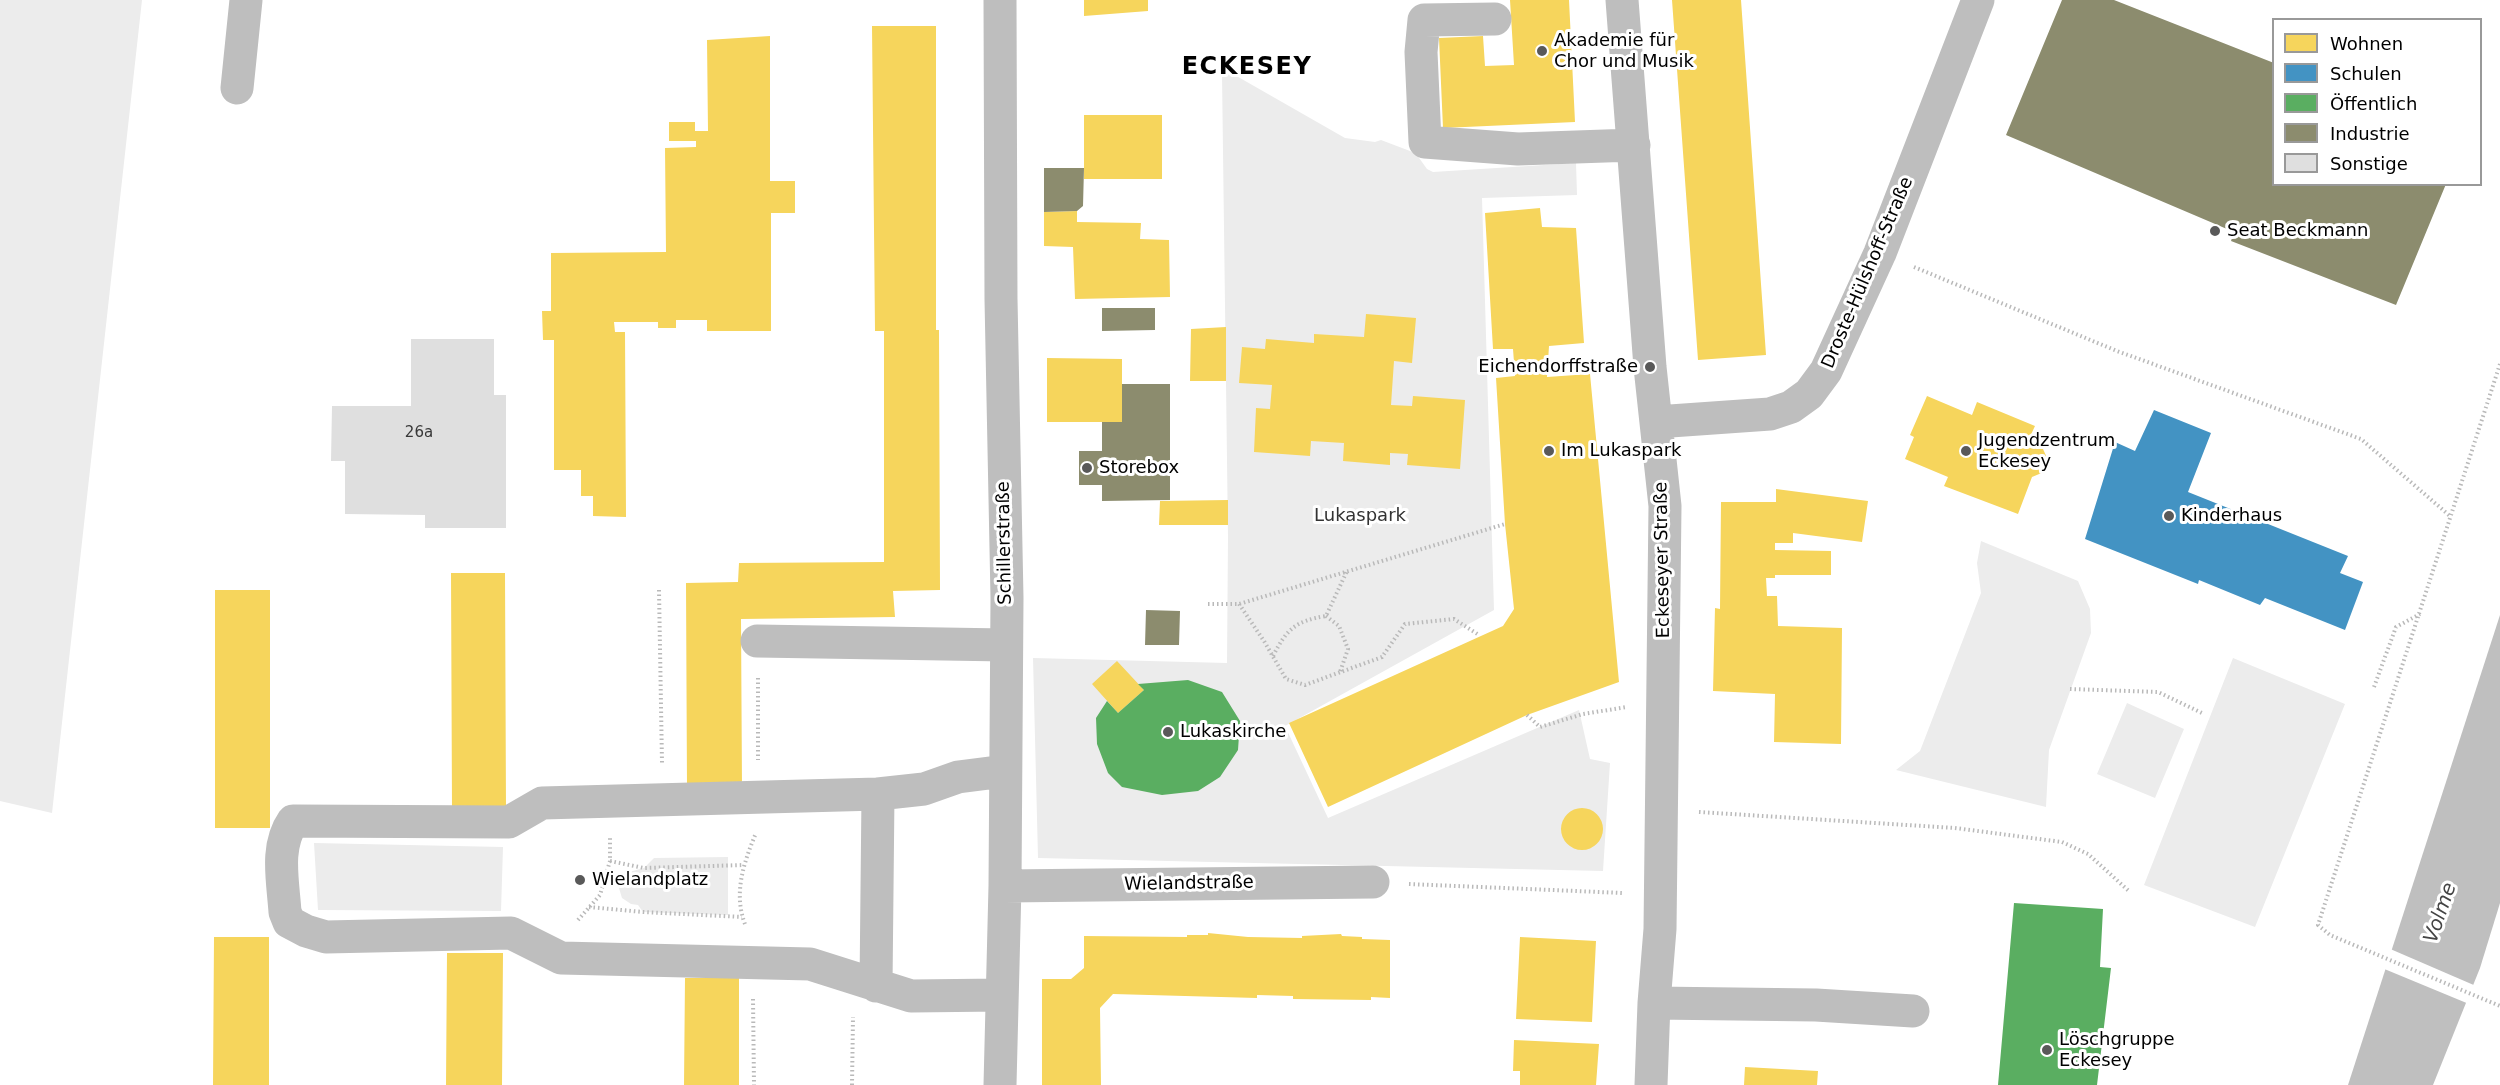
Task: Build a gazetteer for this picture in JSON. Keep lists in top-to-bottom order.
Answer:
{
  "streets": {
    "street": [
      "Droste-Hülshoff-Straße",
      "Schillerstraße",
      "Eckeseyer Straße",
      "Wielandstraße"
    ]
  },
  "crossings": [
    ["Droste-Hülshoff-Straße", "Eckeseyer Straße"],
    ["Schillerstraße", "Wielandstraße"]
  ],
  "districts": ["ECKESEY"],
  "water": ["Volme"],
  "parks": ["Lukaspark"],
  "places": [
    "Akademie für Chor und Musik",
    "Seat Beckmann",
    "Eichendorffstraße",
    "Im Lukaspark",
    "Jugendzentrum Eckesey",
    "Storebox",
    "Kinderhaus",
    "Lukaskirche",
    "Wielandplatz",
    "Löschgruppe Eckesey"
  ],
  "house_numbers": ["26a"],
  "legend": [
    "Wohnen",
    "Schulen",
    "Öffentlich",
    "Industrie",
    "Sonstige"
  ]
}
